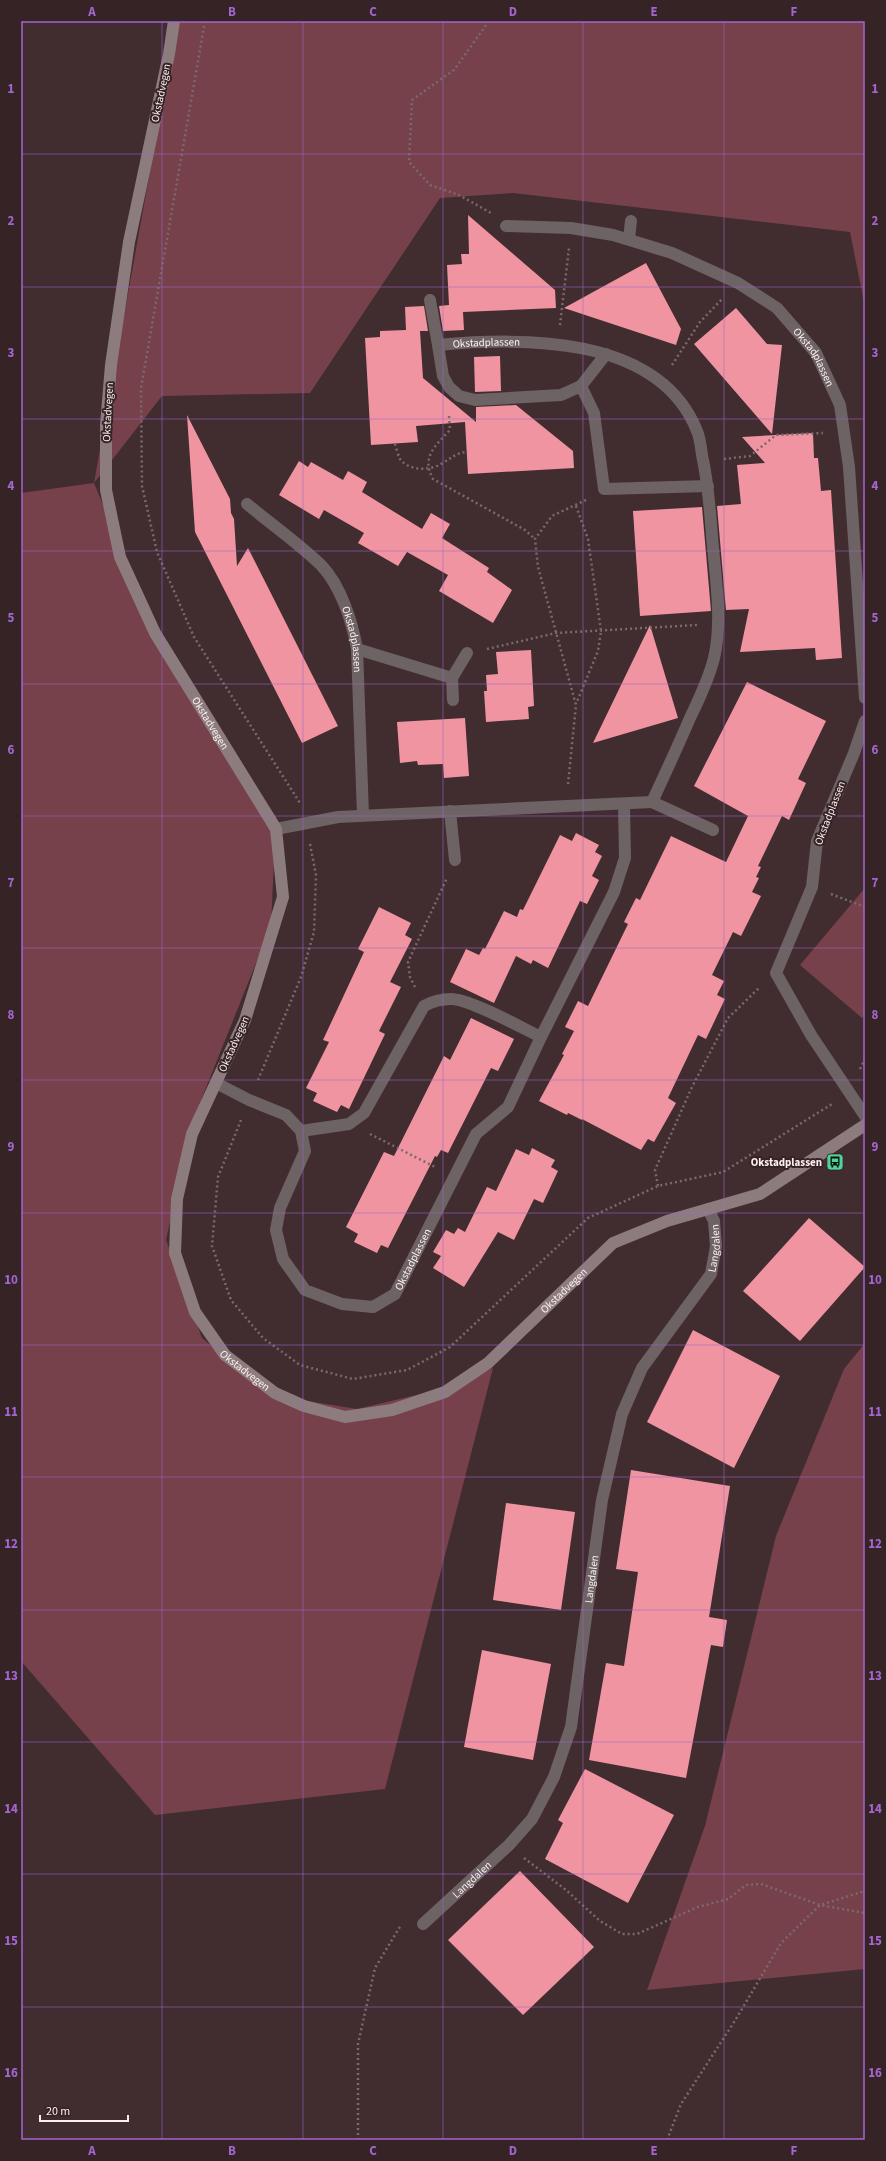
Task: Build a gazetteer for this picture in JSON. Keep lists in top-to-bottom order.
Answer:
{
  "streets": {
    "street": ["Okstadvegen", "Okstadplassen", "Langdalen"]
  },
  "crossings": [
    ["Okstadvegen", "Langdalen"]
  ],
  "places": {
    "bus stop": ["Okstadplassen"]
  },
  "scale_bar": "20 m",
  "grid": {
    "columns": [
      "A",
      "B",
      "C",
      "D",
      "E",
      "F"
    ],
    "rows": [
      "1",
      "2",
      "3",
      "4",
      "5",
      "6",
      "7",
      "8",
      "9",
      "10",
      "11",
      "12",
      "13",
      "14",
      "15",
      "16"
    ]
  }
}
